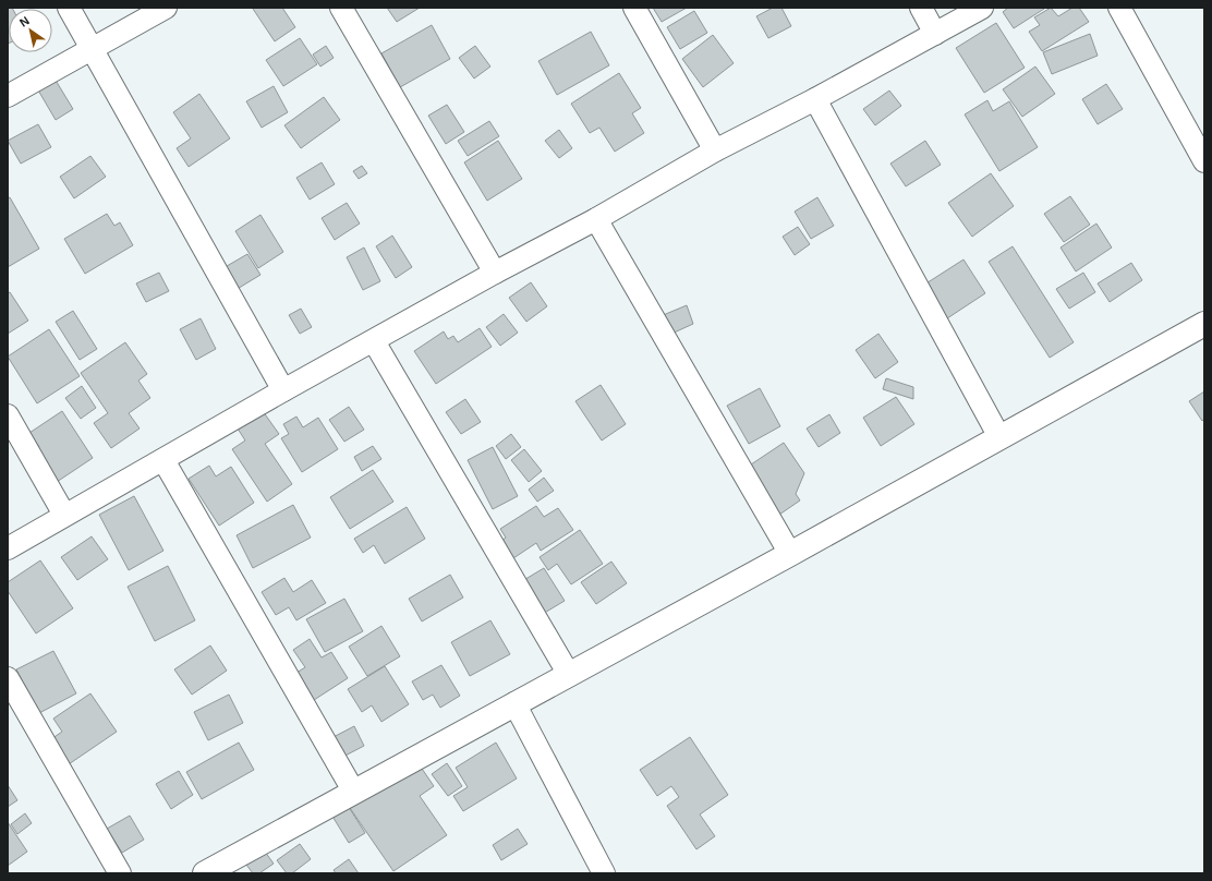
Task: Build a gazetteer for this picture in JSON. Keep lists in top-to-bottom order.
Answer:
{
  "north": "top left"
}
